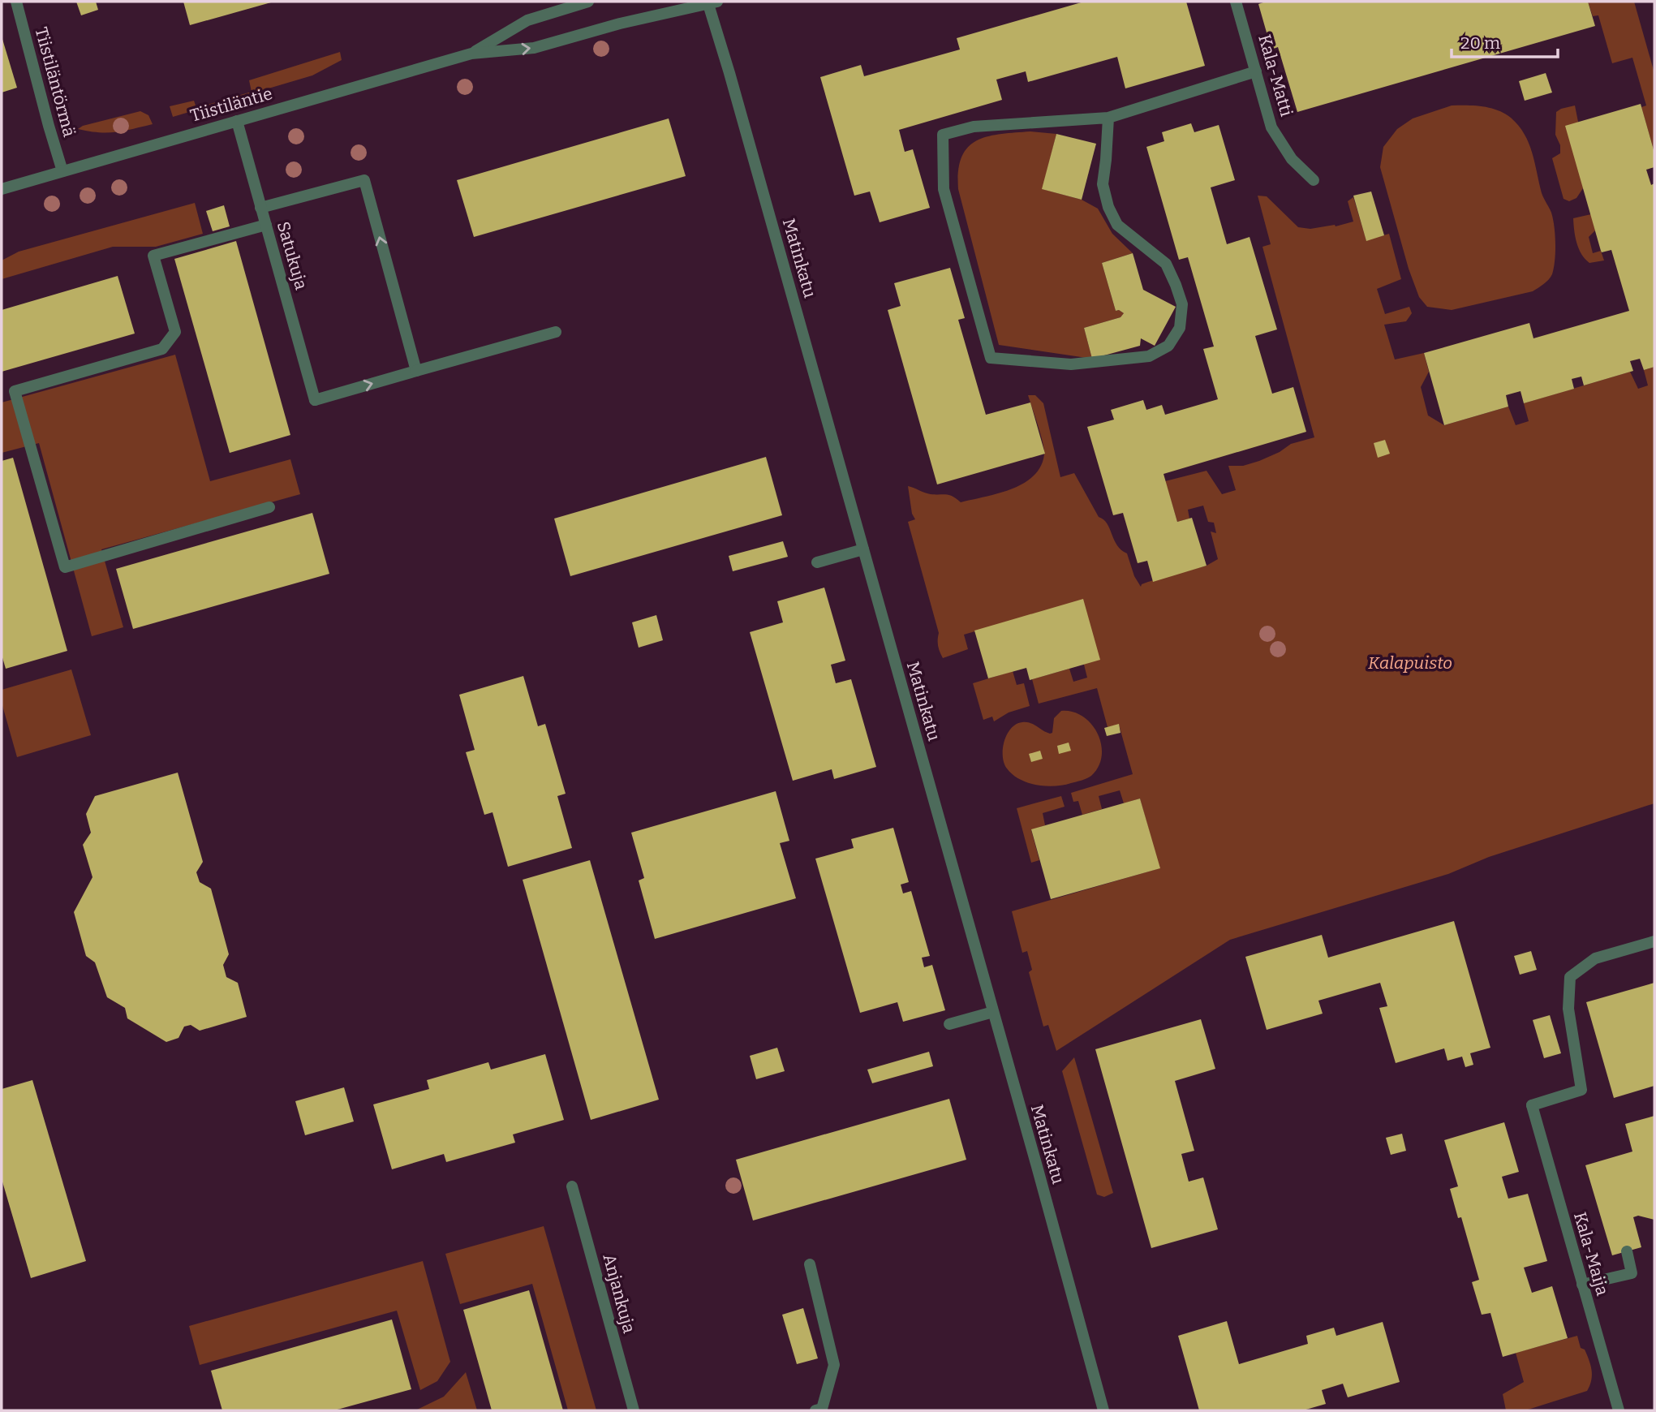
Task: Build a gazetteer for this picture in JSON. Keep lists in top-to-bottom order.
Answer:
{
  "streets": {
    "street": [
      "Kala-Matti",
      "Tiistiläntörmä",
      "Tiistiläntie",
      "Satukuja",
      "Matinkatu",
      "Kala-Maija",
      "Anjankuja"
    ]
  },
  "crossings": [
    ["Tiistiläntörmä", "Tiistiläntie"],
    ["Tiistiläntie", "Satukuja"],
    ["Tiistiläntie", "Matinkatu"]
  ],
  "parks": ["Kalapuisto"],
  "scale_bar": "20 m"
}
